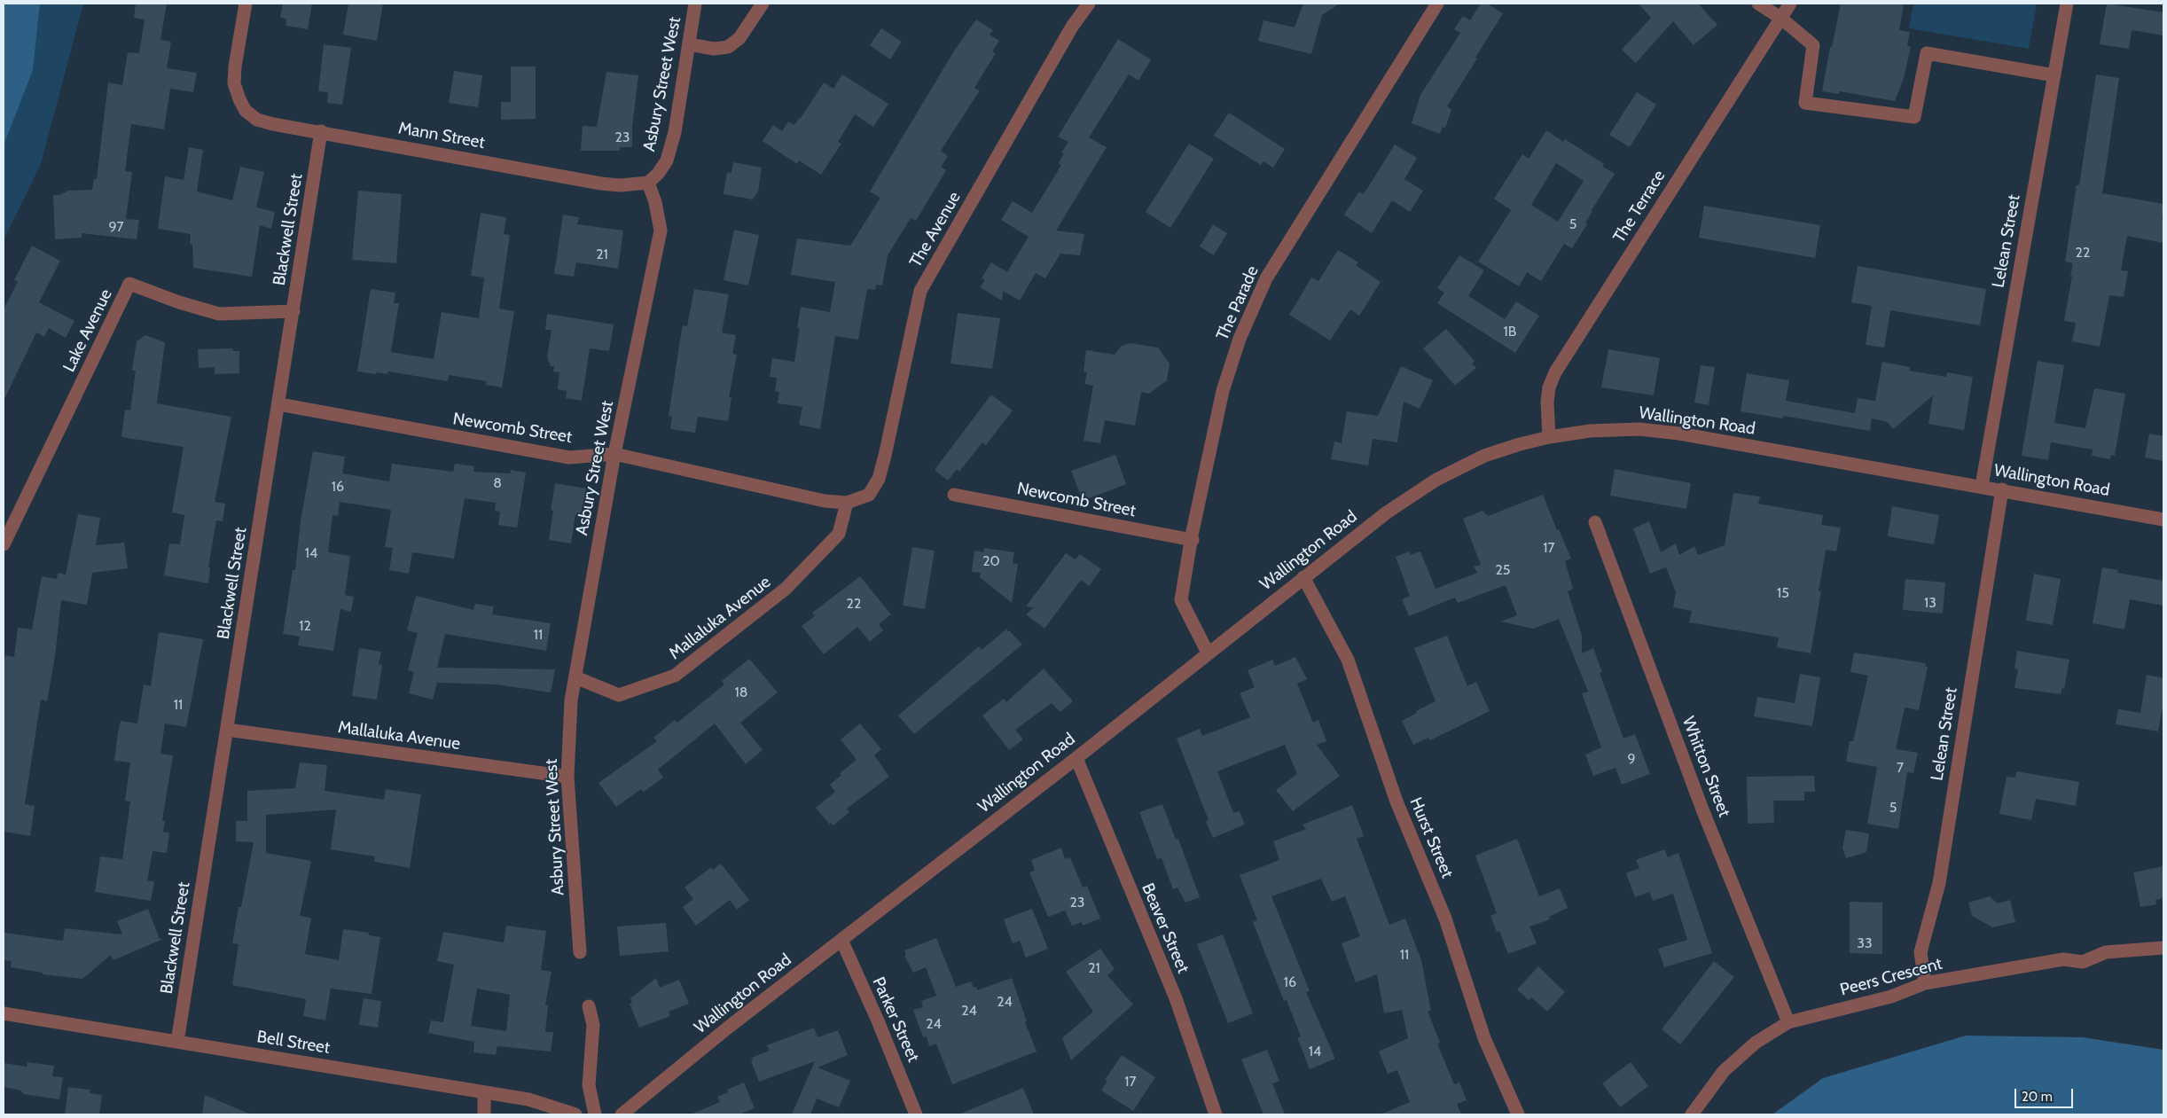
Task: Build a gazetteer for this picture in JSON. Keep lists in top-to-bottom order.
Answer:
{
  "streets": {
    "street": [
      "Asbury Street West",
      "Mann Street",
      "The Terrace",
      "Blackwell Street",
      "The Avenue",
      "Lelean Street",
      "The Parade",
      "Lake Avenue",
      "Wallington Road",
      "Newcomb Street",
      "Mallaluka Avenue",
      "Whitton Street",
      "Hurst Street",
      "Beaver Street",
      "Peers Crescent",
      "Parker Street",
      "Bell Street"
    ]
  },
  "crossings": [
    ["Asbury Street West", "Mann Street"],
    ["Asbury Street West", "Newcomb Street"],
    ["Asbury Street West", "Mallaluka Avenue"],
    ["Mann Street", "Blackwell Street"],
    ["The Terrace", "Wallington Road"],
    ["Blackwell Street", "Lake Avenue"],
    ["Blackwell Street", "Newcomb Street"],
    ["Blackwell Street", "Mallaluka Avenue"],
    ["Blackwell Street", "Bell Street"],
    ["The Avenue", "Newcomb Street"],
    ["Lelean Street", "Wallington Road"],
    ["Lelean Street", "Peers Crescent"],
    ["The Parade", "Wallington Road"],
    ["The Parade", "Newcomb Street"],
    ["Wallington Road", "Hurst Street"],
    ["Wallington Road", "Beaver Street"],
    ["Wallington Road", "Parker Street"],
    ["Newcomb Street", "Mallaluka Avenue"],
    ["Whitton Street", "Peers Crescent"]
  ],
  "house_numbers": [
    "23",
    "5",
    "97",
    "22",
    "21",
    "1B",
    "8",
    "16",
    "17",
    "14",
    "20",
    "25",
    "15",
    "13",
    "22",
    "12",
    "11",
    "18",
    "11",
    "9",
    "7",
    "5",
    "23",
    "33",
    "11",
    "21",
    "16",
    "24",
    "24",
    "24",
    "14",
    "17"
  ],
  "scale_bar": "20 m"
}
